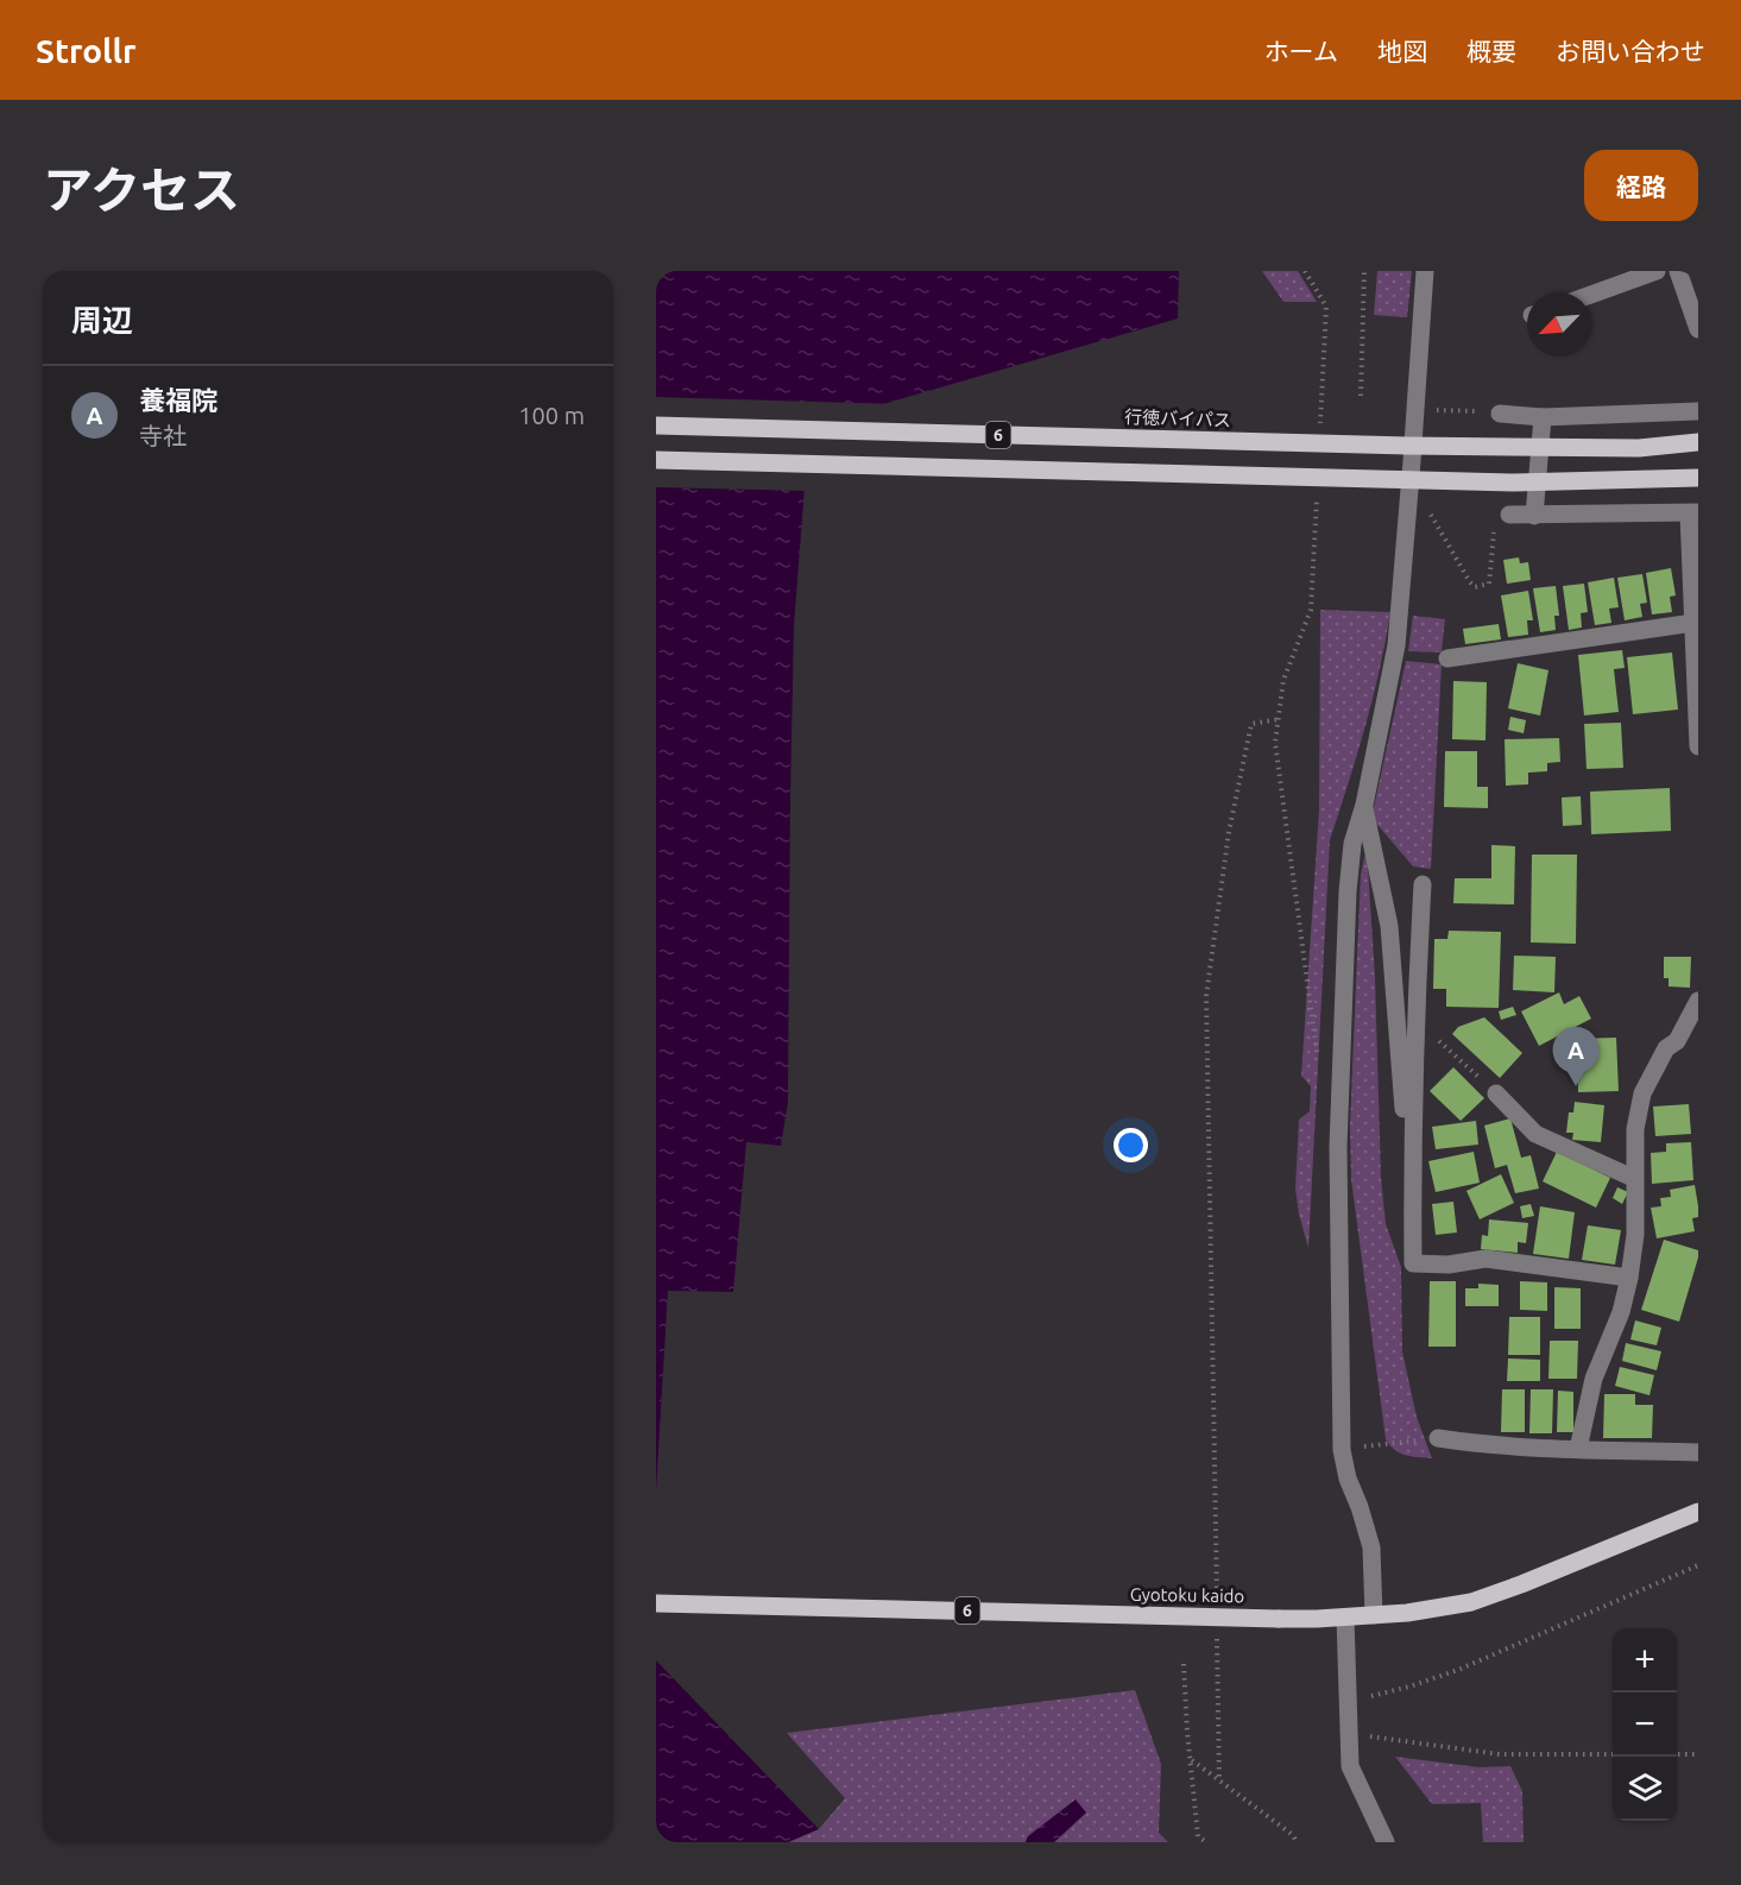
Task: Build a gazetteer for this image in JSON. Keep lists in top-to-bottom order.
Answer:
{
  "streets": {
    "main road": ["行徳バイパス", "6", "Gyotoku kaido"]
  },
  "north": "bottom left",
  "page": {
    "header": "Strollr",
    "nav": [
      "ホーム",
      "地図",
      "概要",
      "お問い合わせ"
    ],
    "title": "アクセス",
    "buttons": "経路",
    "heading": "周辺",
    "list": [
      {
        "mark": "A",
        "name": "養福院",
        "note": "寺社",
        "value": "100 m"
      }
    ],
    "pins": "A",
    "map_buttons": ["+", "−"]
  }
}
